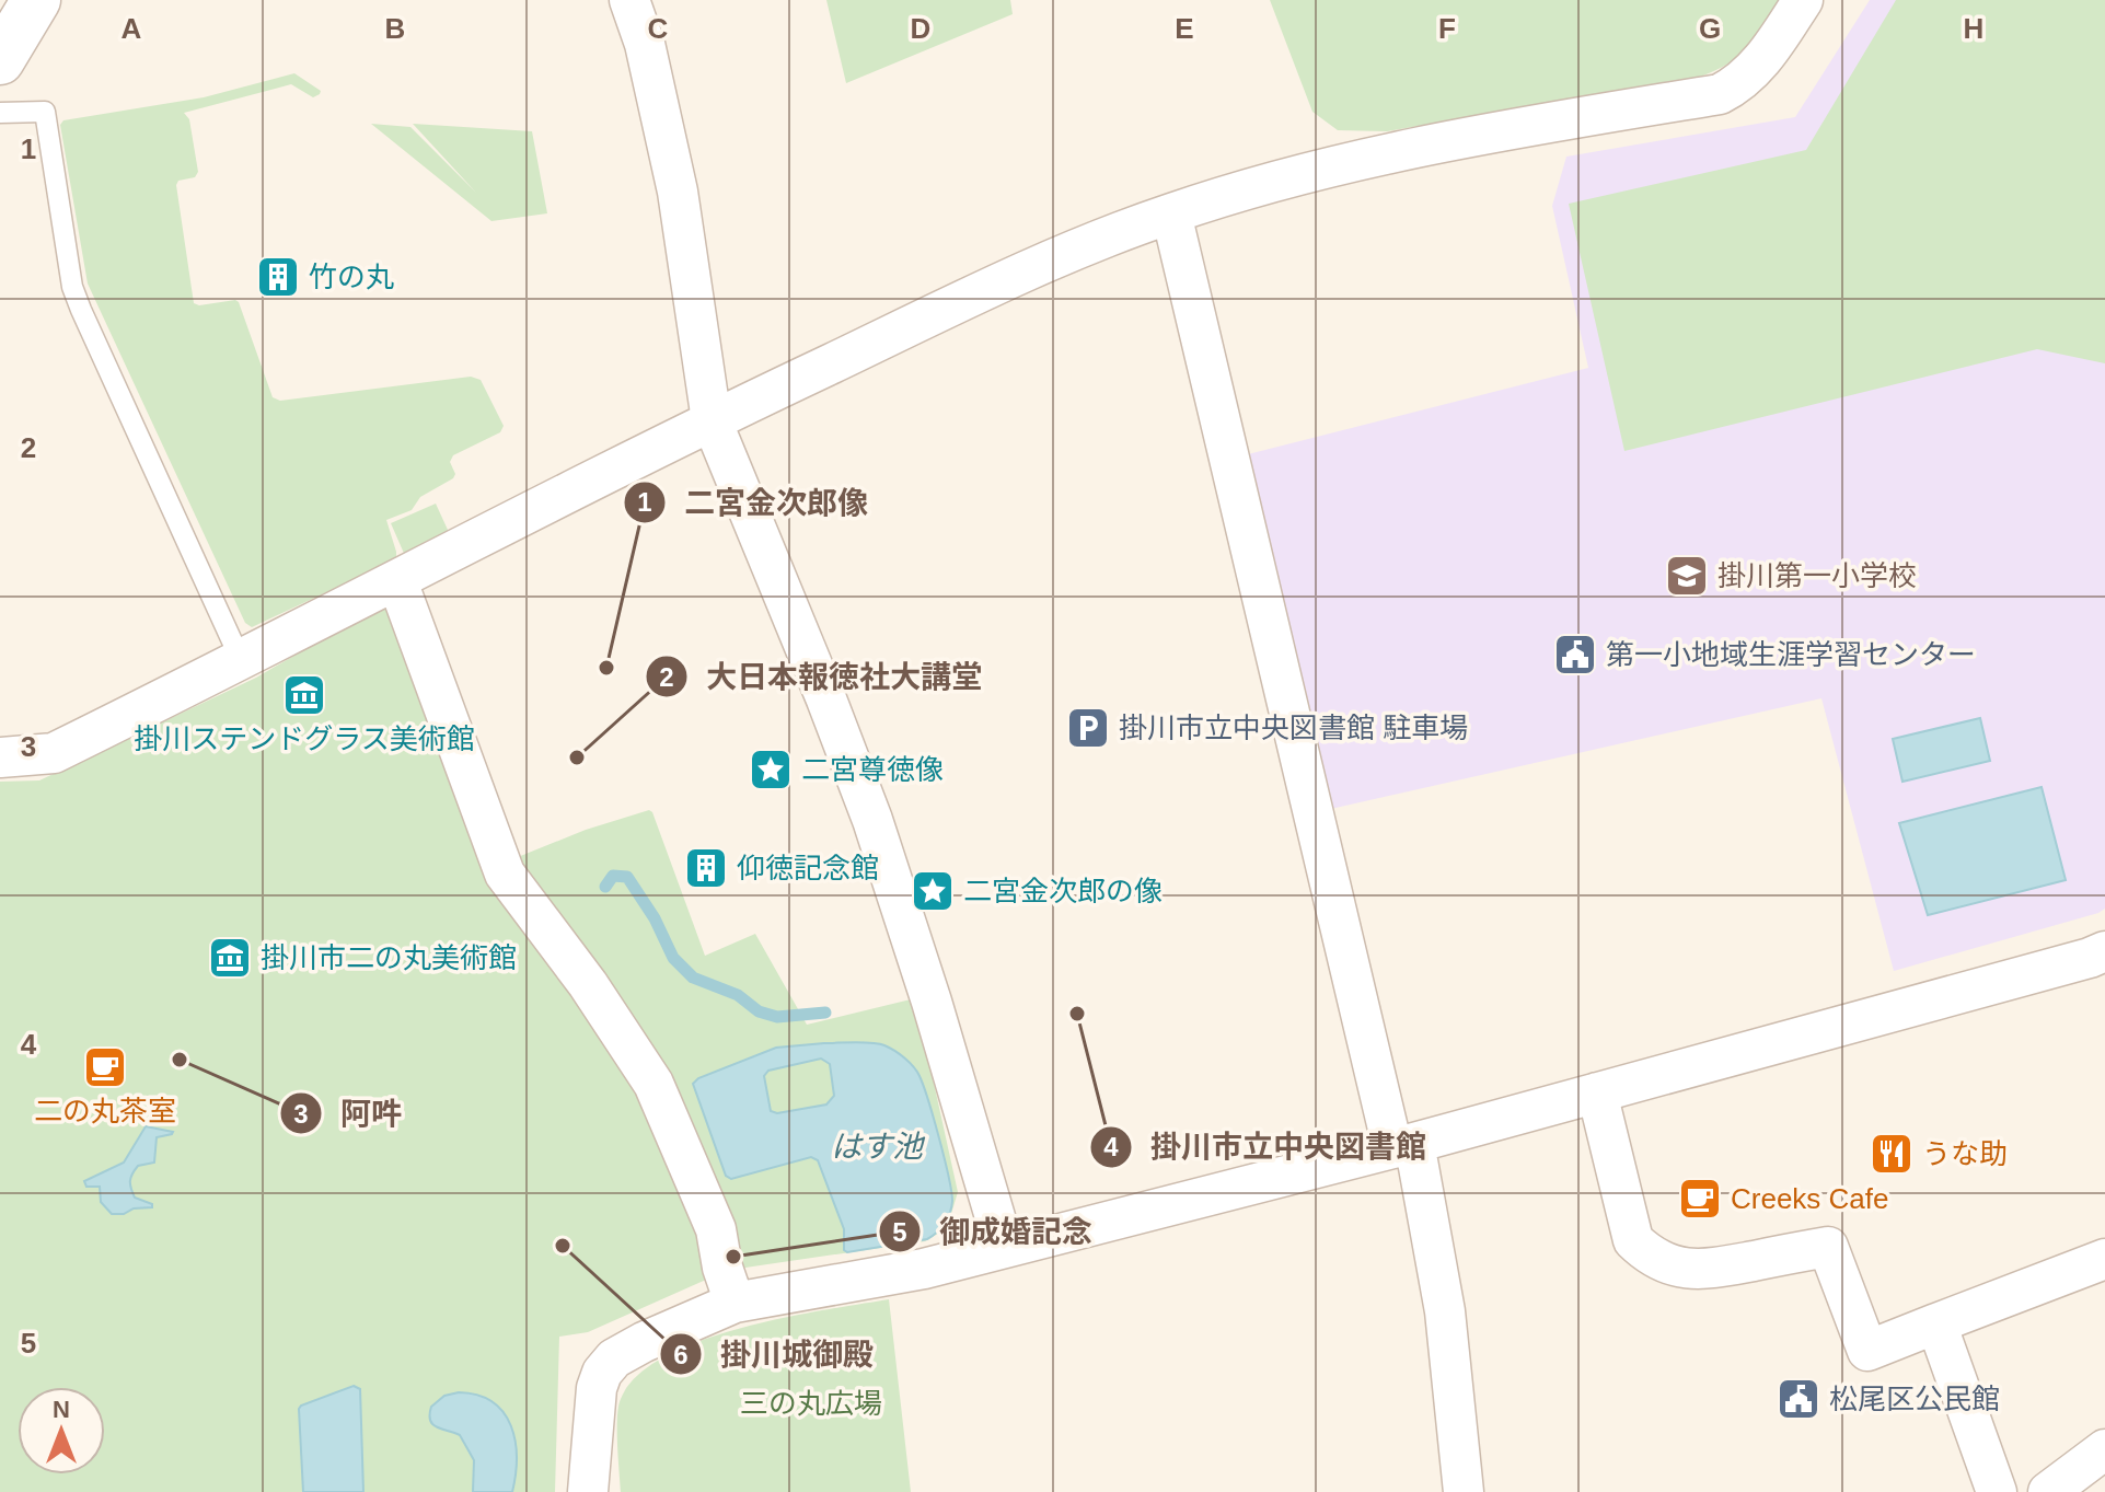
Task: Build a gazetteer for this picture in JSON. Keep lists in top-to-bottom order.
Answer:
{
  "water": ["はす池"],
  "parks": ["三の丸広場"],
  "places": {
    "building": ["竹の丸", "仰徳記念館"],
    "school or university": ["掛川第一小学校"],
    "public building": ["第一小地域生涯学習センター", "松尾区公民館"],
    "other": [
      "二宮金次郎像",
      "大日本報徳社大講堂",
      "掛川市立中央図書館",
      "阿吽",
      "掛川城御殿",
      "御成婚記念"
    ],
    "museum": ["掛川ステンドグラス美術館", "掛川市二の丸美術館"],
    "parking": ["掛川市立中央図書館 駐車場"],
    "place": ["二宮尊徳像", "二宮金次郎の像"],
    "cafe": ["二の丸茶室", "Creeks Cafe"],
    "restaurant": ["うな助"]
  },
  "north": "top",
  "grid": {
    "columns": [
      "A",
      "B",
      "C",
      "D",
      "E",
      "F",
      "G",
      "H"
    ],
    "rows": [
      "1",
      "2",
      "3",
      "4",
      "5"
    ]
  }
}
